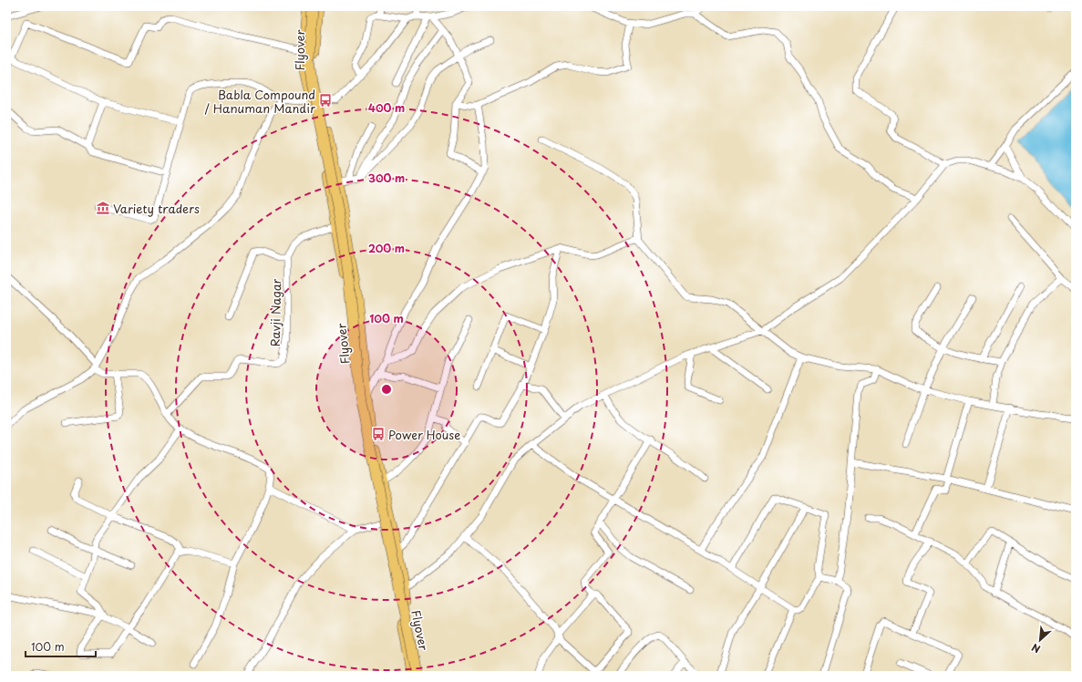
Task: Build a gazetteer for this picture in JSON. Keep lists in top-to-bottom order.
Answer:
{
  "streets": {
    "highway": ["Flyover"],
    "street": ["Ravji Nagar"]
  },
  "places": {
    "bus stop": ["Babla Compound / Hanuman Mandir", "Power House"],
    "museum": ["Variety traders"]
  },
  "scale_bar": "100 m",
  "north": "bottom left",
  "rings": [
    "400 m",
    "300 m",
    "200 m",
    "100 m"
  ]
}
